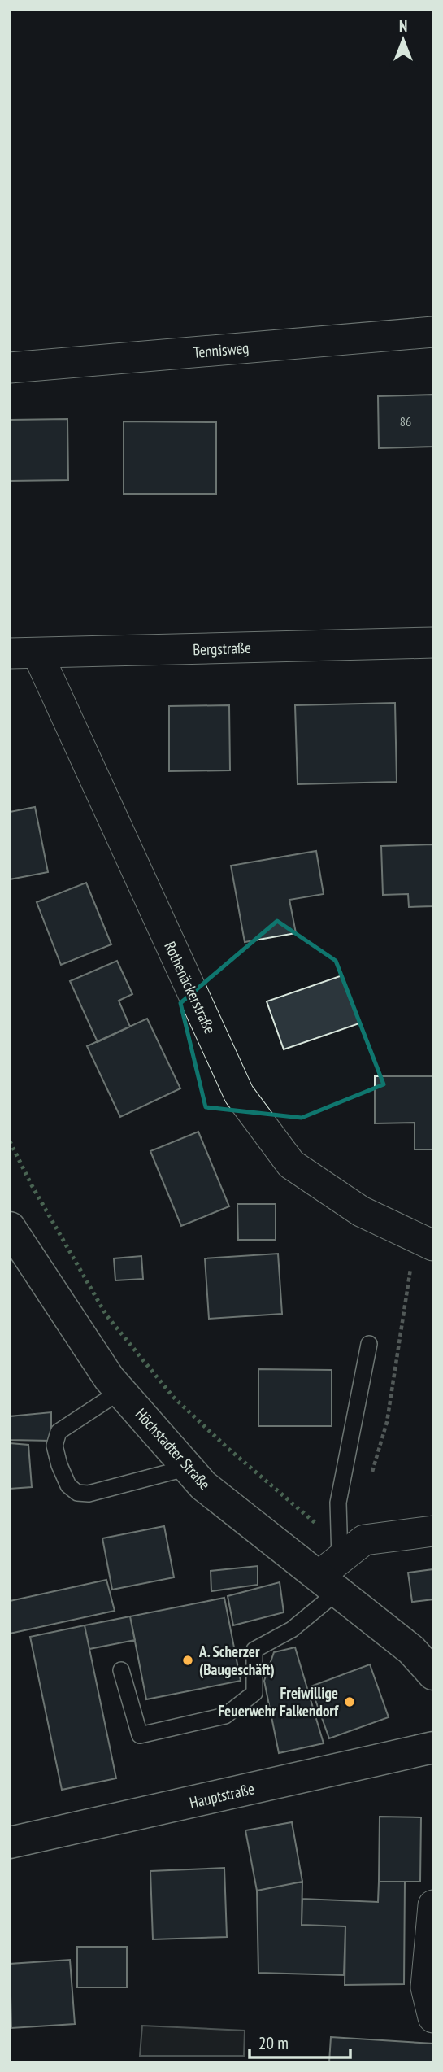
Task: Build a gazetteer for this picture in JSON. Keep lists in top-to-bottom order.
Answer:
{
  "streets": {
    "street": [
      "Tennisweg",
      "Bergstraße",
      "Rothenäckerstraße",
      "Höchstadter Straße",
      "Hauptstraße"
    ]
  },
  "crossings": [
    ["Bergstraße", "Rothenäckerstraße"]
  ],
  "places": ["A. Scherzer (Baugeschäft)", "Freiwillige Feuerwehr Falkendorf"],
  "house_numbers": ["86"],
  "scale_bar": "20 m",
  "north": "top"
}
